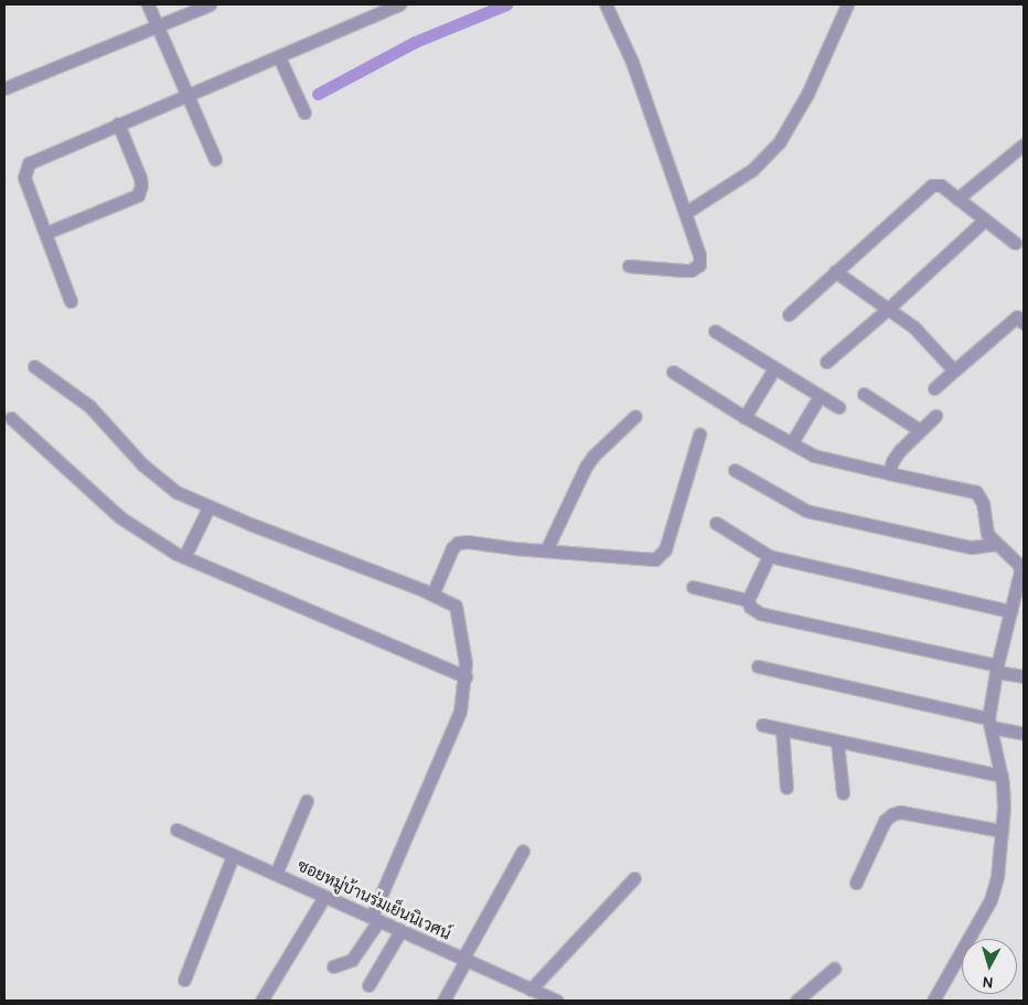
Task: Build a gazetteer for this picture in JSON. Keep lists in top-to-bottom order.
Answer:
{
  "streets": {
    "street": ["ซอยหมู่บ้านร่มเย็นนิเวศน์"]
  },
  "north": "bottom"
}
